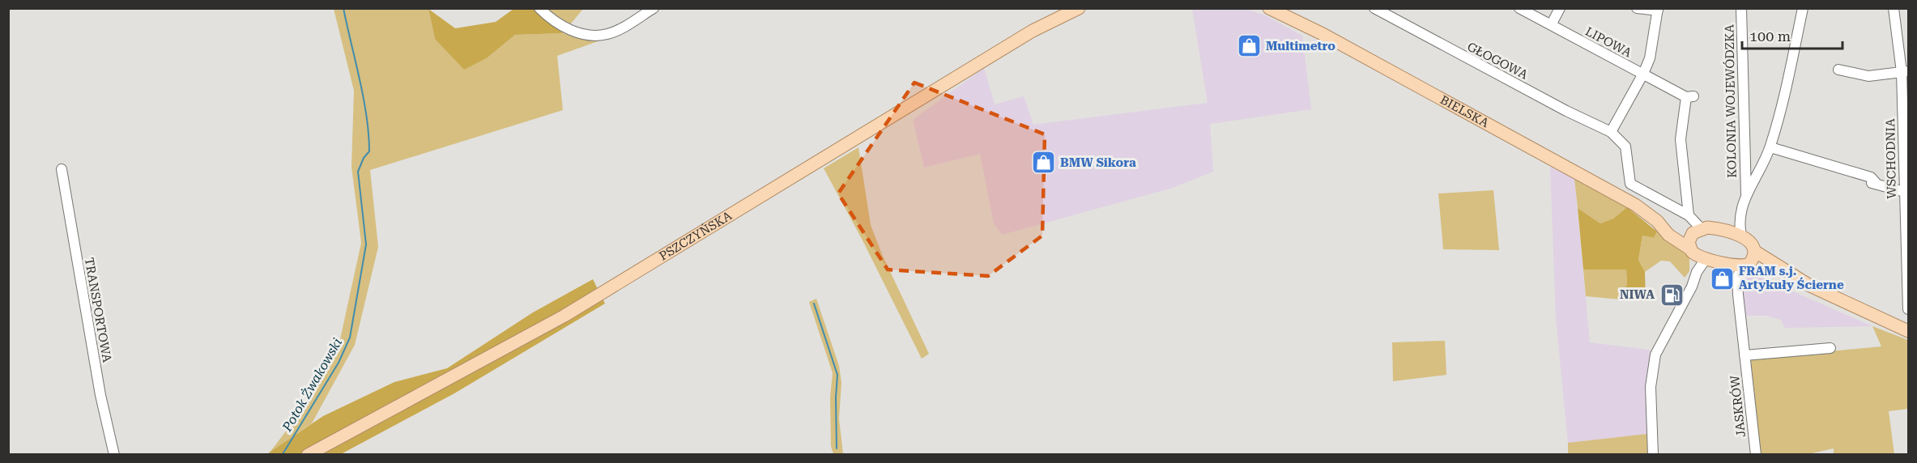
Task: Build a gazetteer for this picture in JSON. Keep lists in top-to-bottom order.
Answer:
{
  "streets": {
    "main road": ["BIELSKA", "PSZCZYŃSKA"],
    "street": [
      "LIPOWA",
      "GŁOGOWA",
      "KOLONIA WOJEWÓDZKA",
      "WSCHODNIA",
      "TRANSPORTOWA",
      "JASKRÓW"
    ]
  },
  "crossings": [
    ["LIPOWA", "GŁOGOWA"],
    ["BIELSKA", "JASKRÓW"]
  ],
  "water": ["Potok Żwakowski"],
  "places": {
    "shop": ["Multimetro", "BMW Sikora", "FRAM s.j. Artykuły Ścierne"],
    "fuel station": ["NIWA"]
  },
  "scale_bar": "100 m"
}
